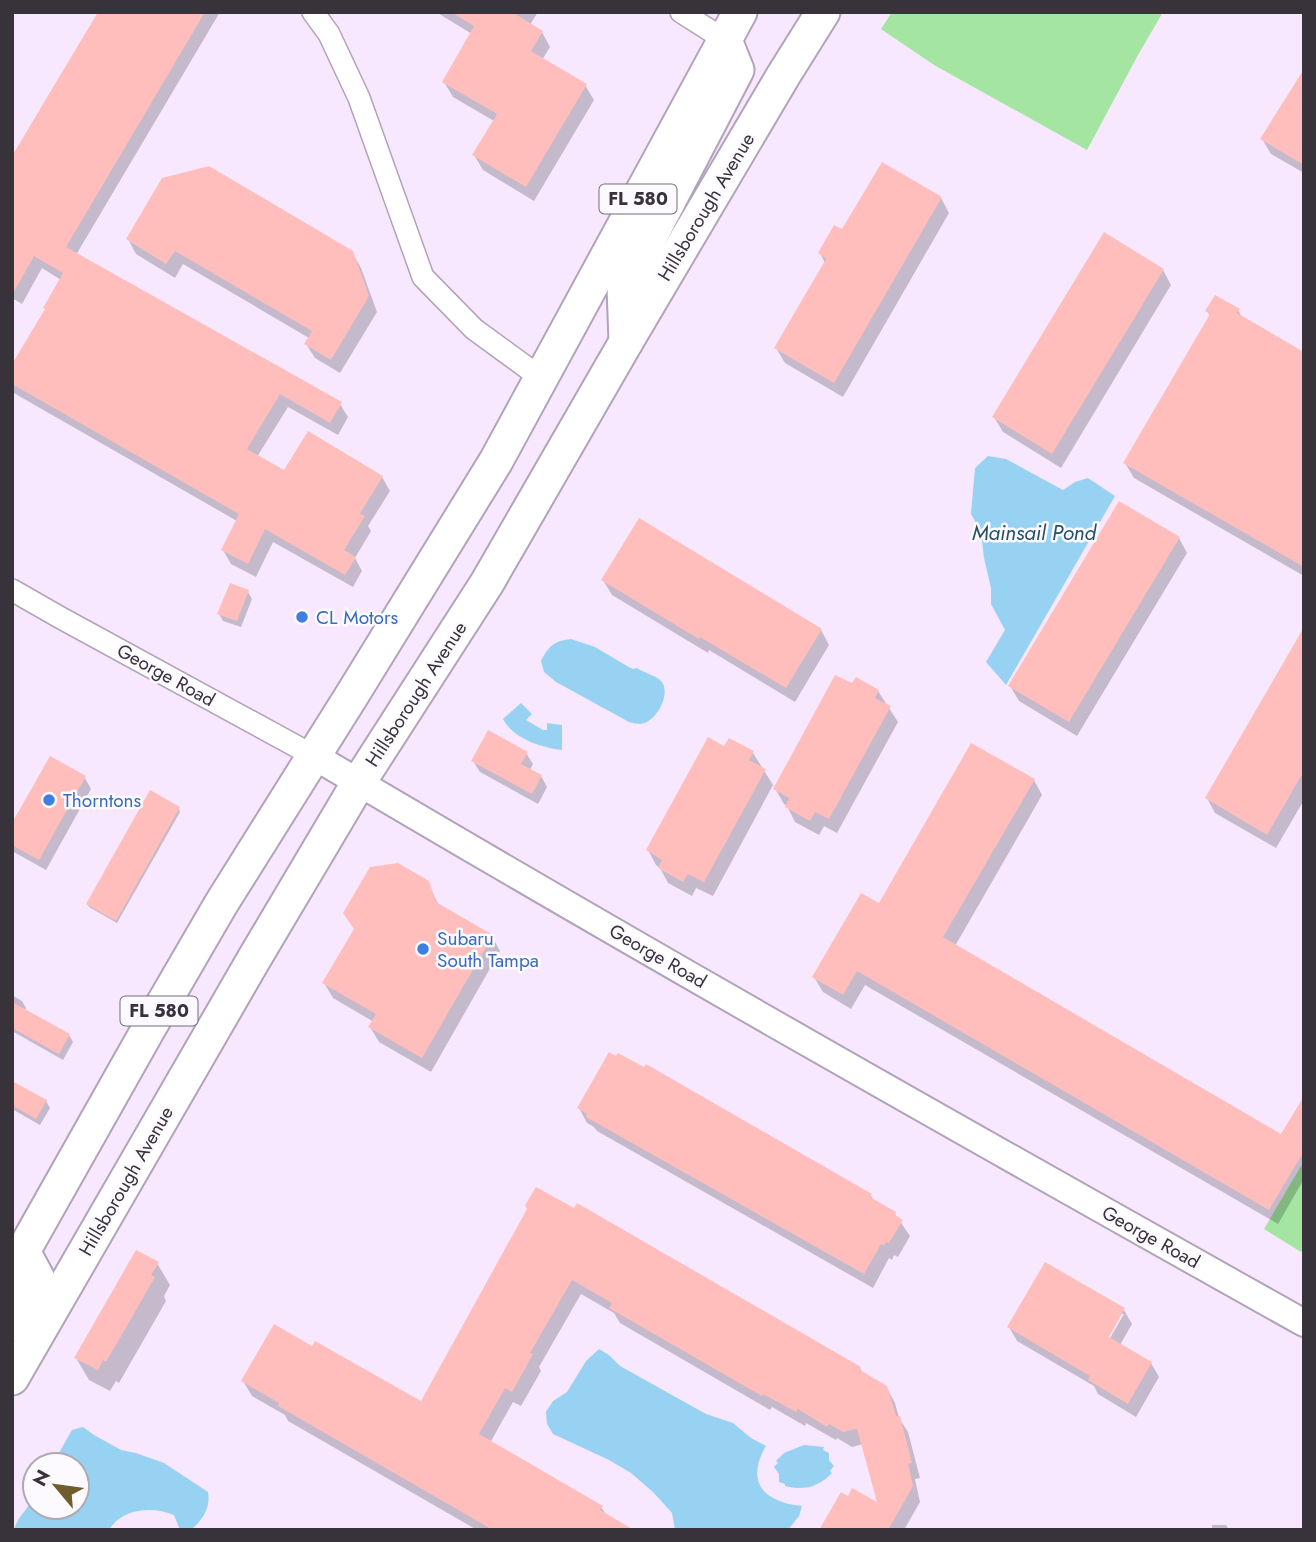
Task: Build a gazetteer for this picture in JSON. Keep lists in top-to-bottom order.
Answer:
{
  "streets": {
    "main road": ["FL 580", "Hillsborough Avenue"],
    "street": ["George Road"]
  },
  "crossings": [
    ["FL 580", "George Road"],
    ["Hillsborough Avenue", "George Road"]
  ],
  "water": ["Mainsail Pond"],
  "places": ["CL Motors", "Thorntons", "Subaru South Tampa"],
  "north": "top left"
}
